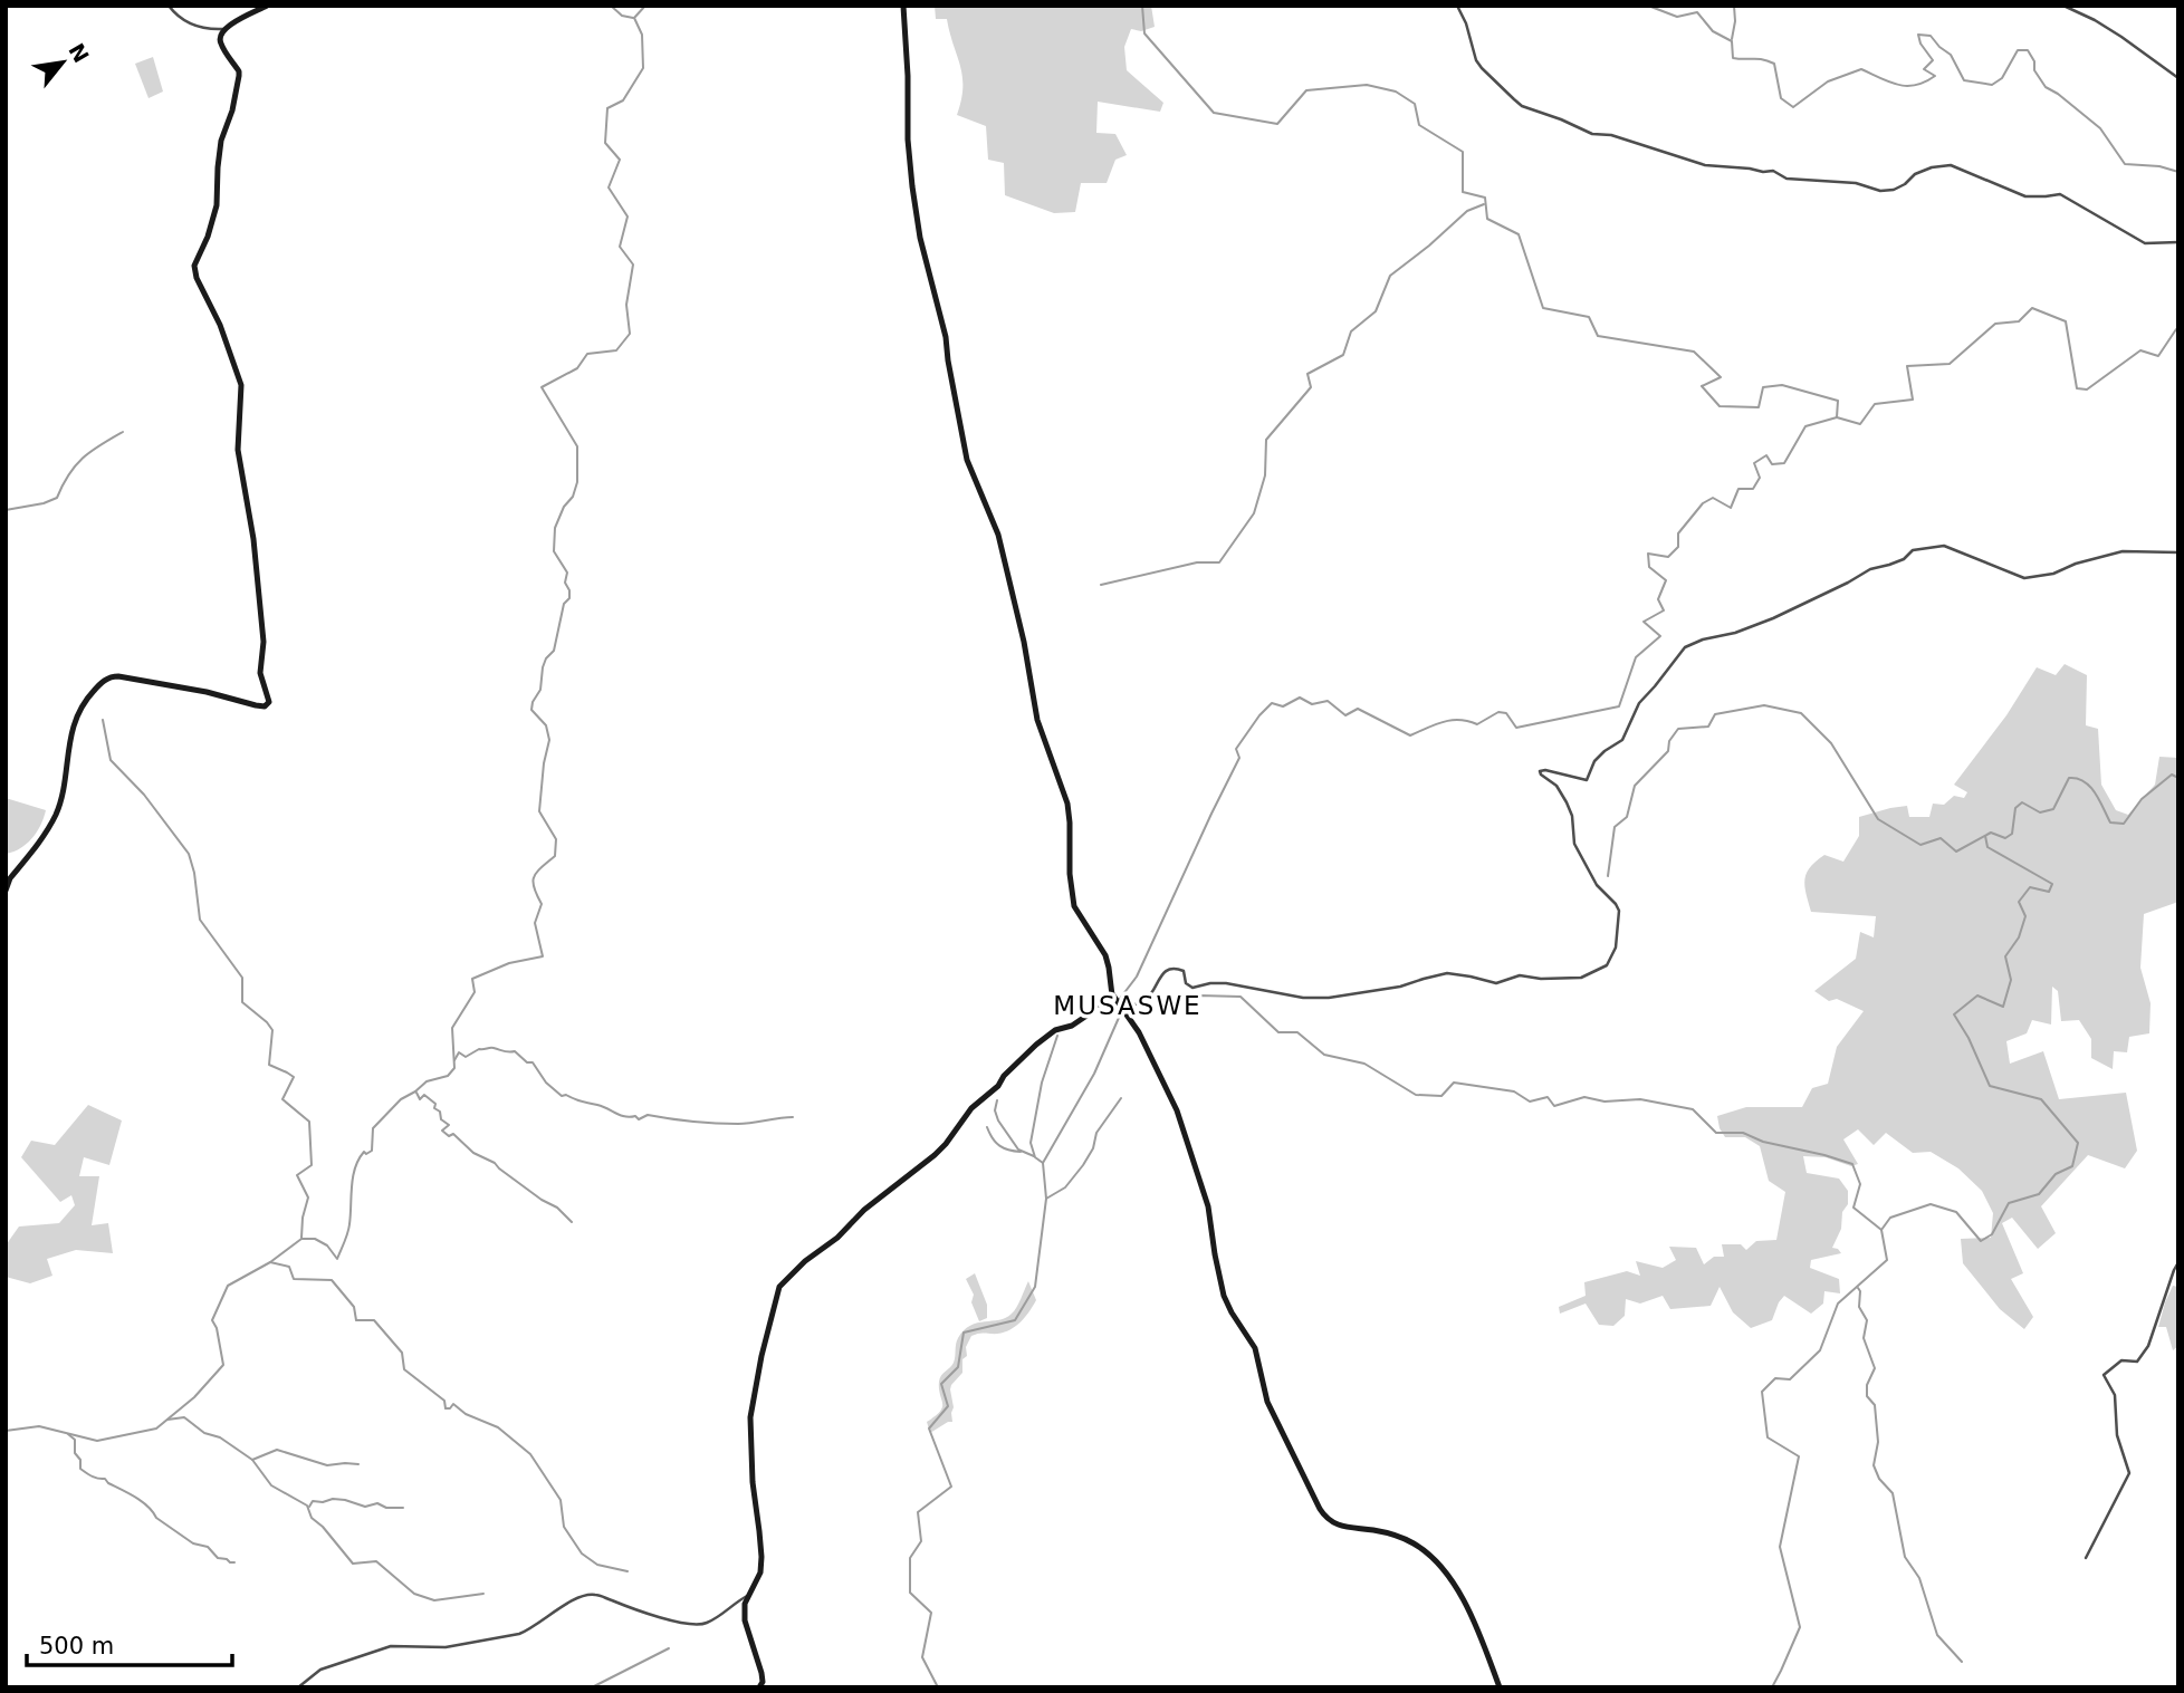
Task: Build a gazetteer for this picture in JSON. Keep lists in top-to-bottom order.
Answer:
{
  "districts": ["MUSASWE"],
  "scale_bar": "500 m",
  "north": "top right"
}
